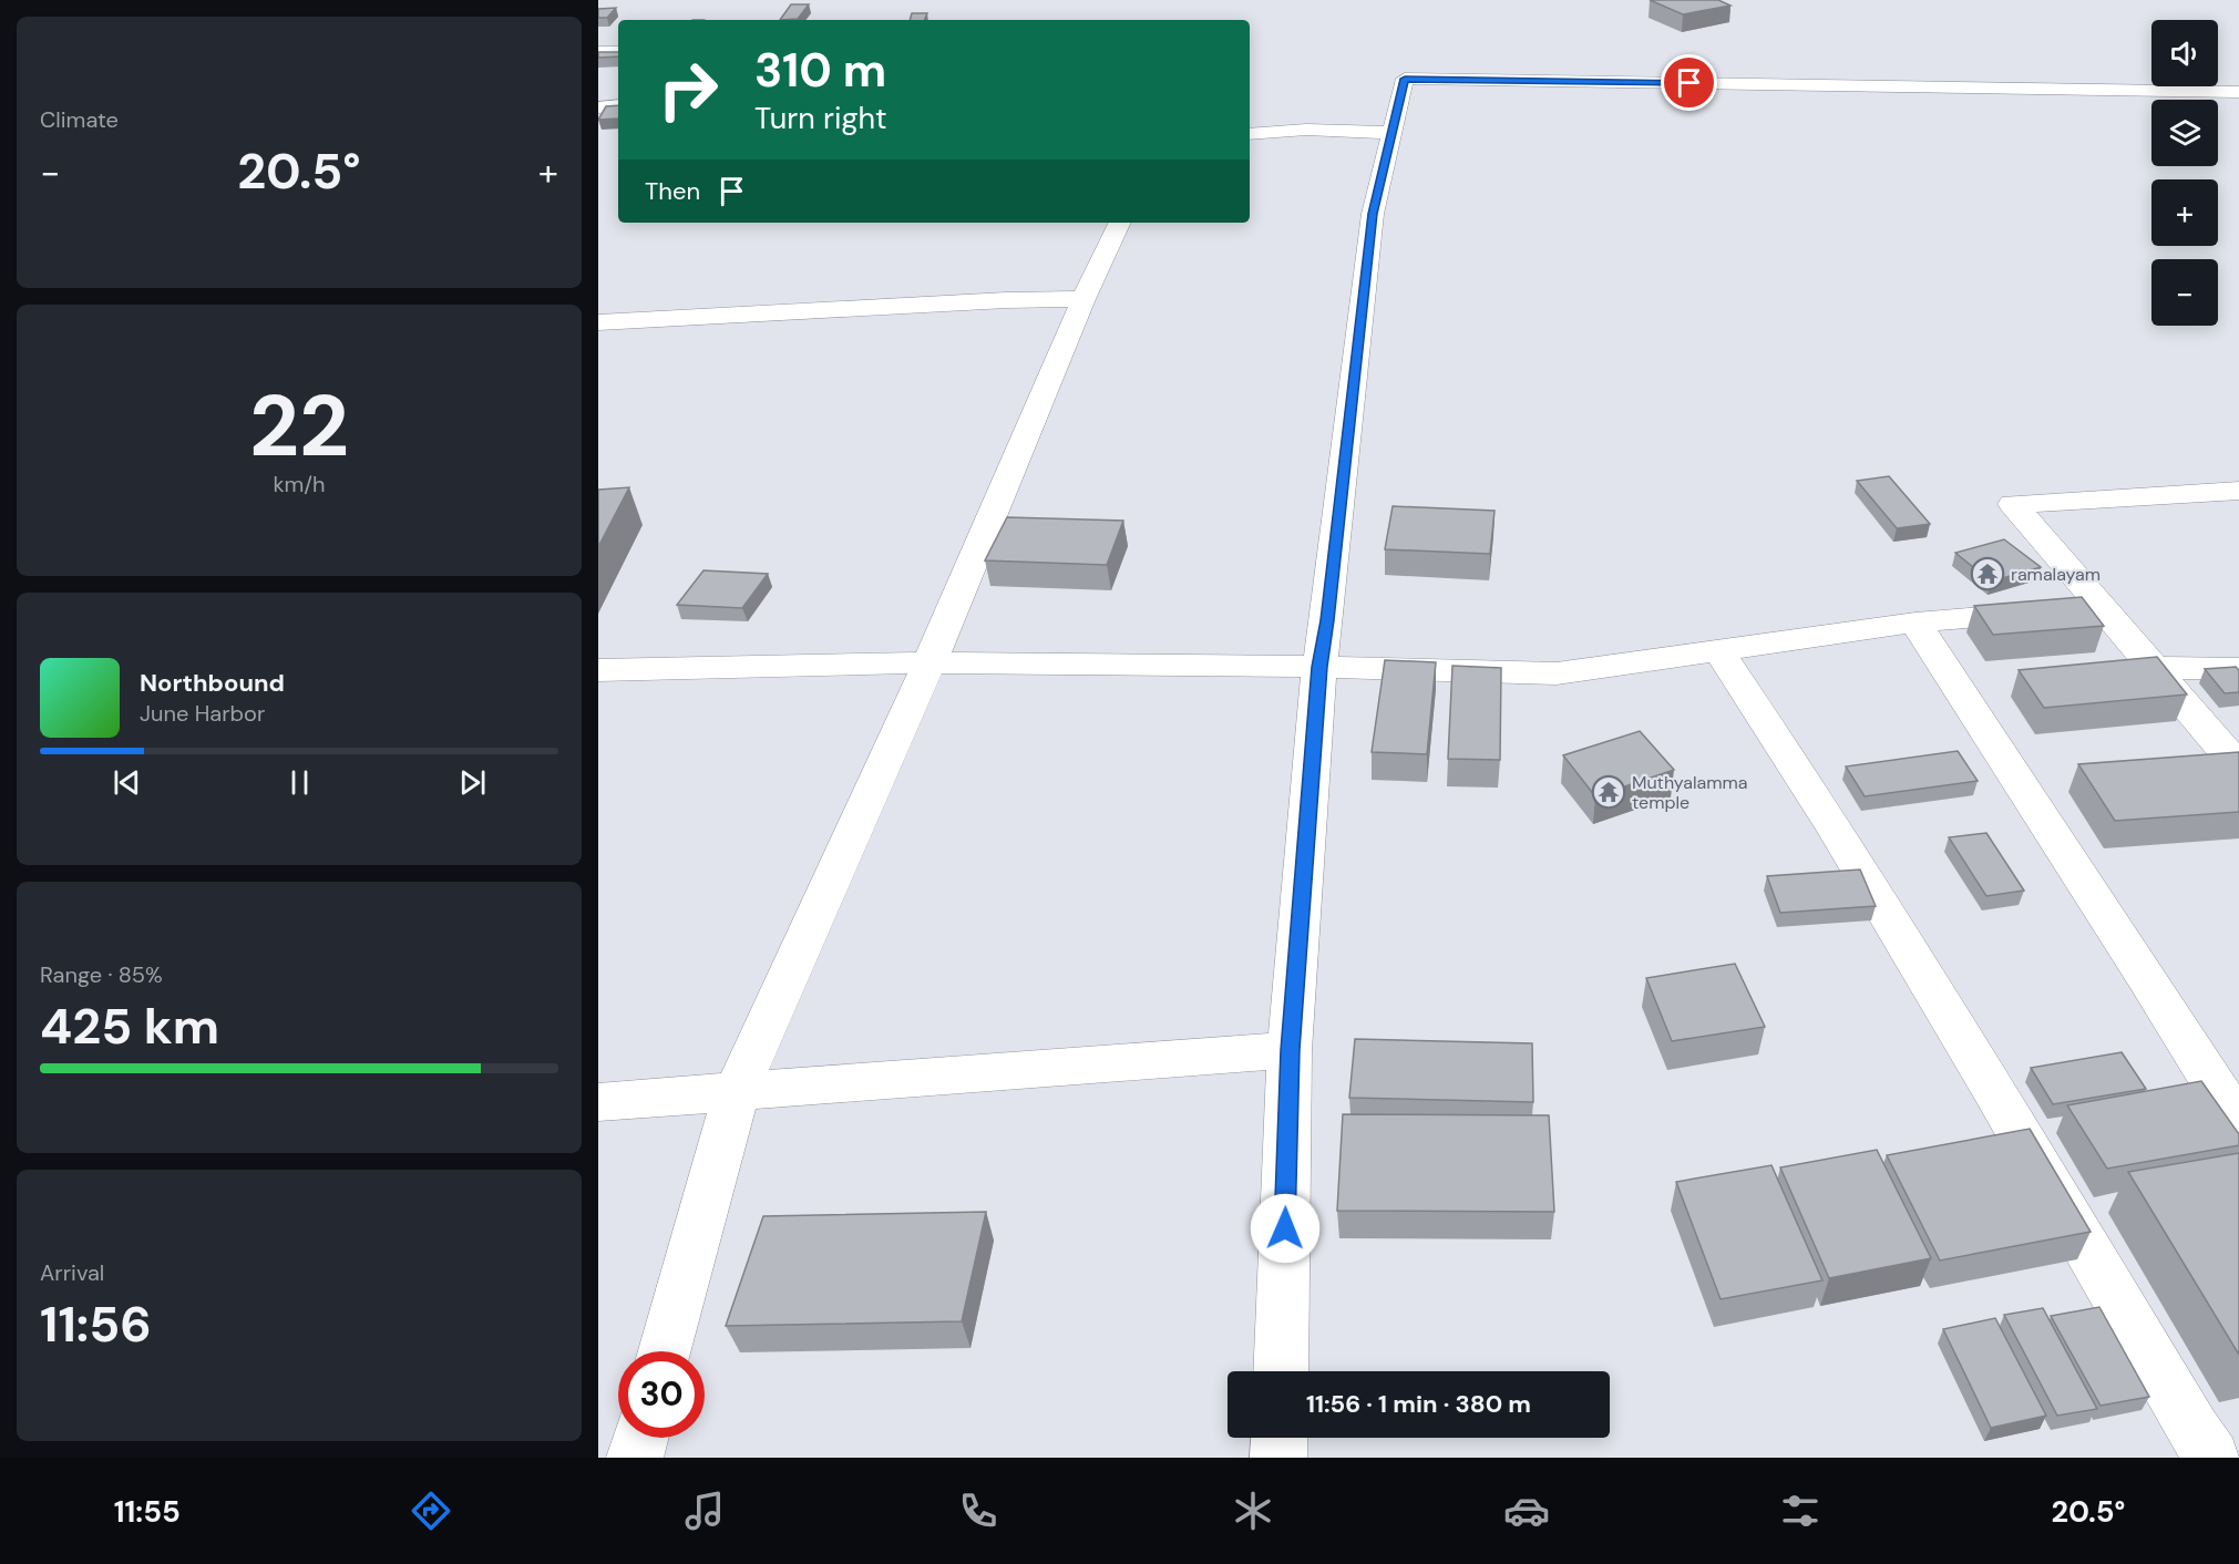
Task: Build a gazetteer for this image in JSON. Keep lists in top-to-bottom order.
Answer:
{
  "places": {
    "temple": ["ramalayam", "Muthyalamma temple"]
  },
  "page": {
    "tile": [
      "Climate",
      ["22", "km/h"],
      ["Range · 85%", "425 km"],
      ["Arrival", "11:56"]
    ],
    "map_buttons": ["+", "−"],
    "turn": ["310 m", "Turn right"],
    "heat": ["−", "20.5°", "+"],
    "then": "Then",
    "song": ["Northbound", "June Harbor"],
    "limit": "30",
    "trip": "11:56 · 1 min · 380 m",
    "tabs": ["11:55", "20.5°"]
  }
}
